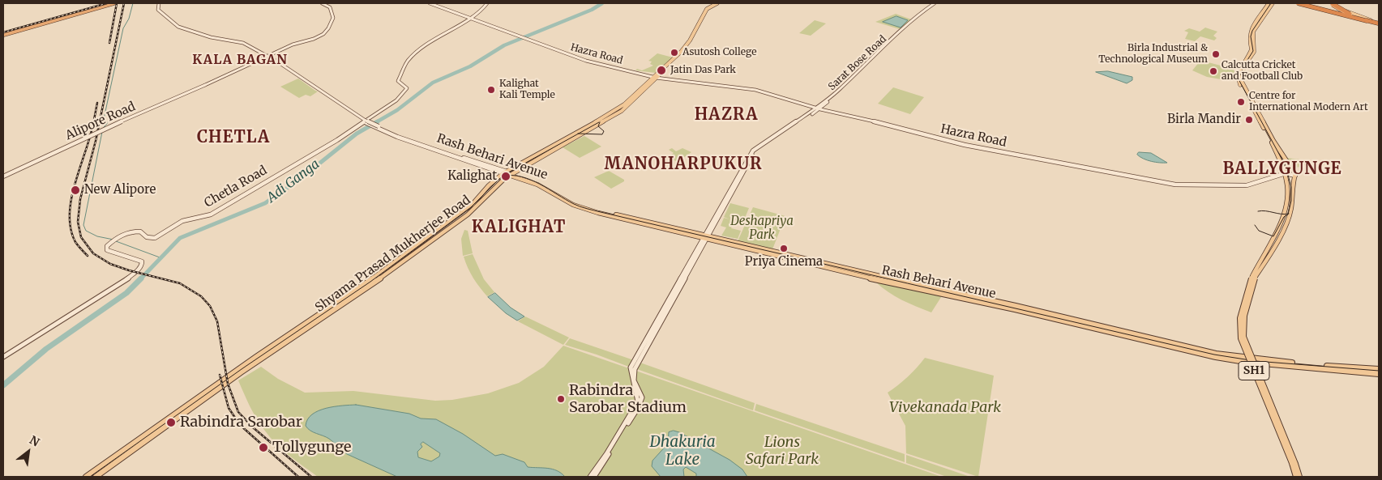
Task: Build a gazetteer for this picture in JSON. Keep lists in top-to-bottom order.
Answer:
{
  "streets": {
    "main road": [
      "Hazra Road",
      "Sarat Bose Road",
      "Alipore Road",
      "Rash Behari Avenue",
      "Chetla Road",
      "Shyama Prasad Mukherjee Road",
      "SH1"
    ]
  },
  "crossings": [
    ["Hazra Road", "Sarat Bose Road"],
    ["Hazra Road", "Shyama Prasad Mukherjee Road"],
    ["Hazra Road", "SH1"],
    ["Sarat Bose Road", "Rash Behari Avenue"],
    ["Rash Behari Avenue", "Shyama Prasad Mukherjee Road"]
  ],
  "districts": [
    "KALA BAGAN",
    "HAZRA",
    "CHETLA",
    "MANOHARPUKUR",
    "BALLYGUNGE",
    "KALIGHAT"
  ],
  "water": ["Adi Ganga", "Dhakuria Lake"],
  "parks": ["Deshapriya Park", "Vivekanada Park", "Lions Safari Park"],
  "places": [
    "Asutosh College",
    "Birla Industrial & Technological Museum",
    "Jatin Das Park",
    "Calcutta Cricket and Football Club",
    "Kalighat Kali Temple",
    "Centre for International Modern Art",
    "Birla Mandir",
    "Kalighat",
    "New Alipore",
    "Priya Cinema",
    "Rabindra Sarobar Stadium",
    "Rabindra Sarobar",
    "Tollygunge"
  ],
  "north": "top right"
}
